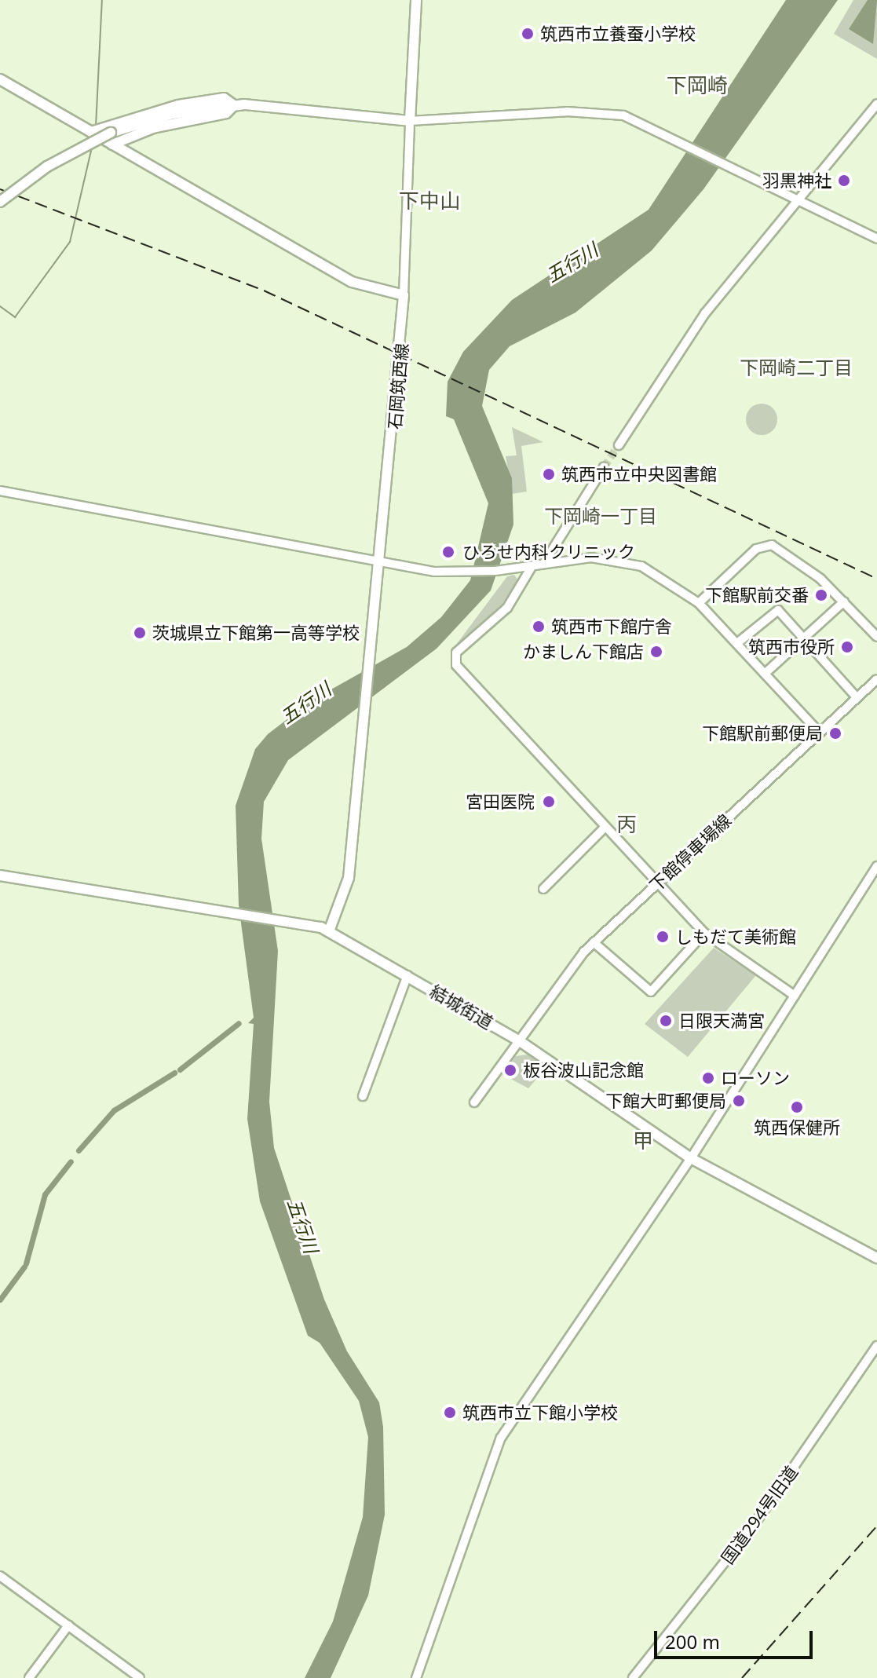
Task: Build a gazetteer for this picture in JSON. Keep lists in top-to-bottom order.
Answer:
{
  "streets": {
    "main road": ["石岡筑西線", "結城街道"],
    "street": ["下館停車場線", "国道294号旧道"]
  },
  "crossings": [
    ["石岡筑西線", "結城街道"],
    ["下館停車場線", "結城街道"]
  ],
  "districts": [
    "下岡崎",
    "下中山",
    "下岡崎二丁目",
    "下岡崎一丁目",
    "丙",
    "甲"
  ],
  "water": ["五行川"],
  "places": [
    "筑西市立養蚕小学校",
    "羽黒神社",
    "筑西市立中央図書館",
    "ひろせ内科クリニック",
    "下館駅前交番",
    "筑西市下館庁舎",
    "茨城県立下館第一高等学校",
    "筑西市役所",
    "かましん下館店",
    "下館駅前郵便局",
    "宮田医院",
    "しもだて美術館",
    "日限天満宮",
    "板谷波山記念館",
    "ローソン",
    "下館大町郵便局",
    "筑西保健所",
    "筑西市立下館小学校"
  ],
  "scale_bar": "200 m"
}
